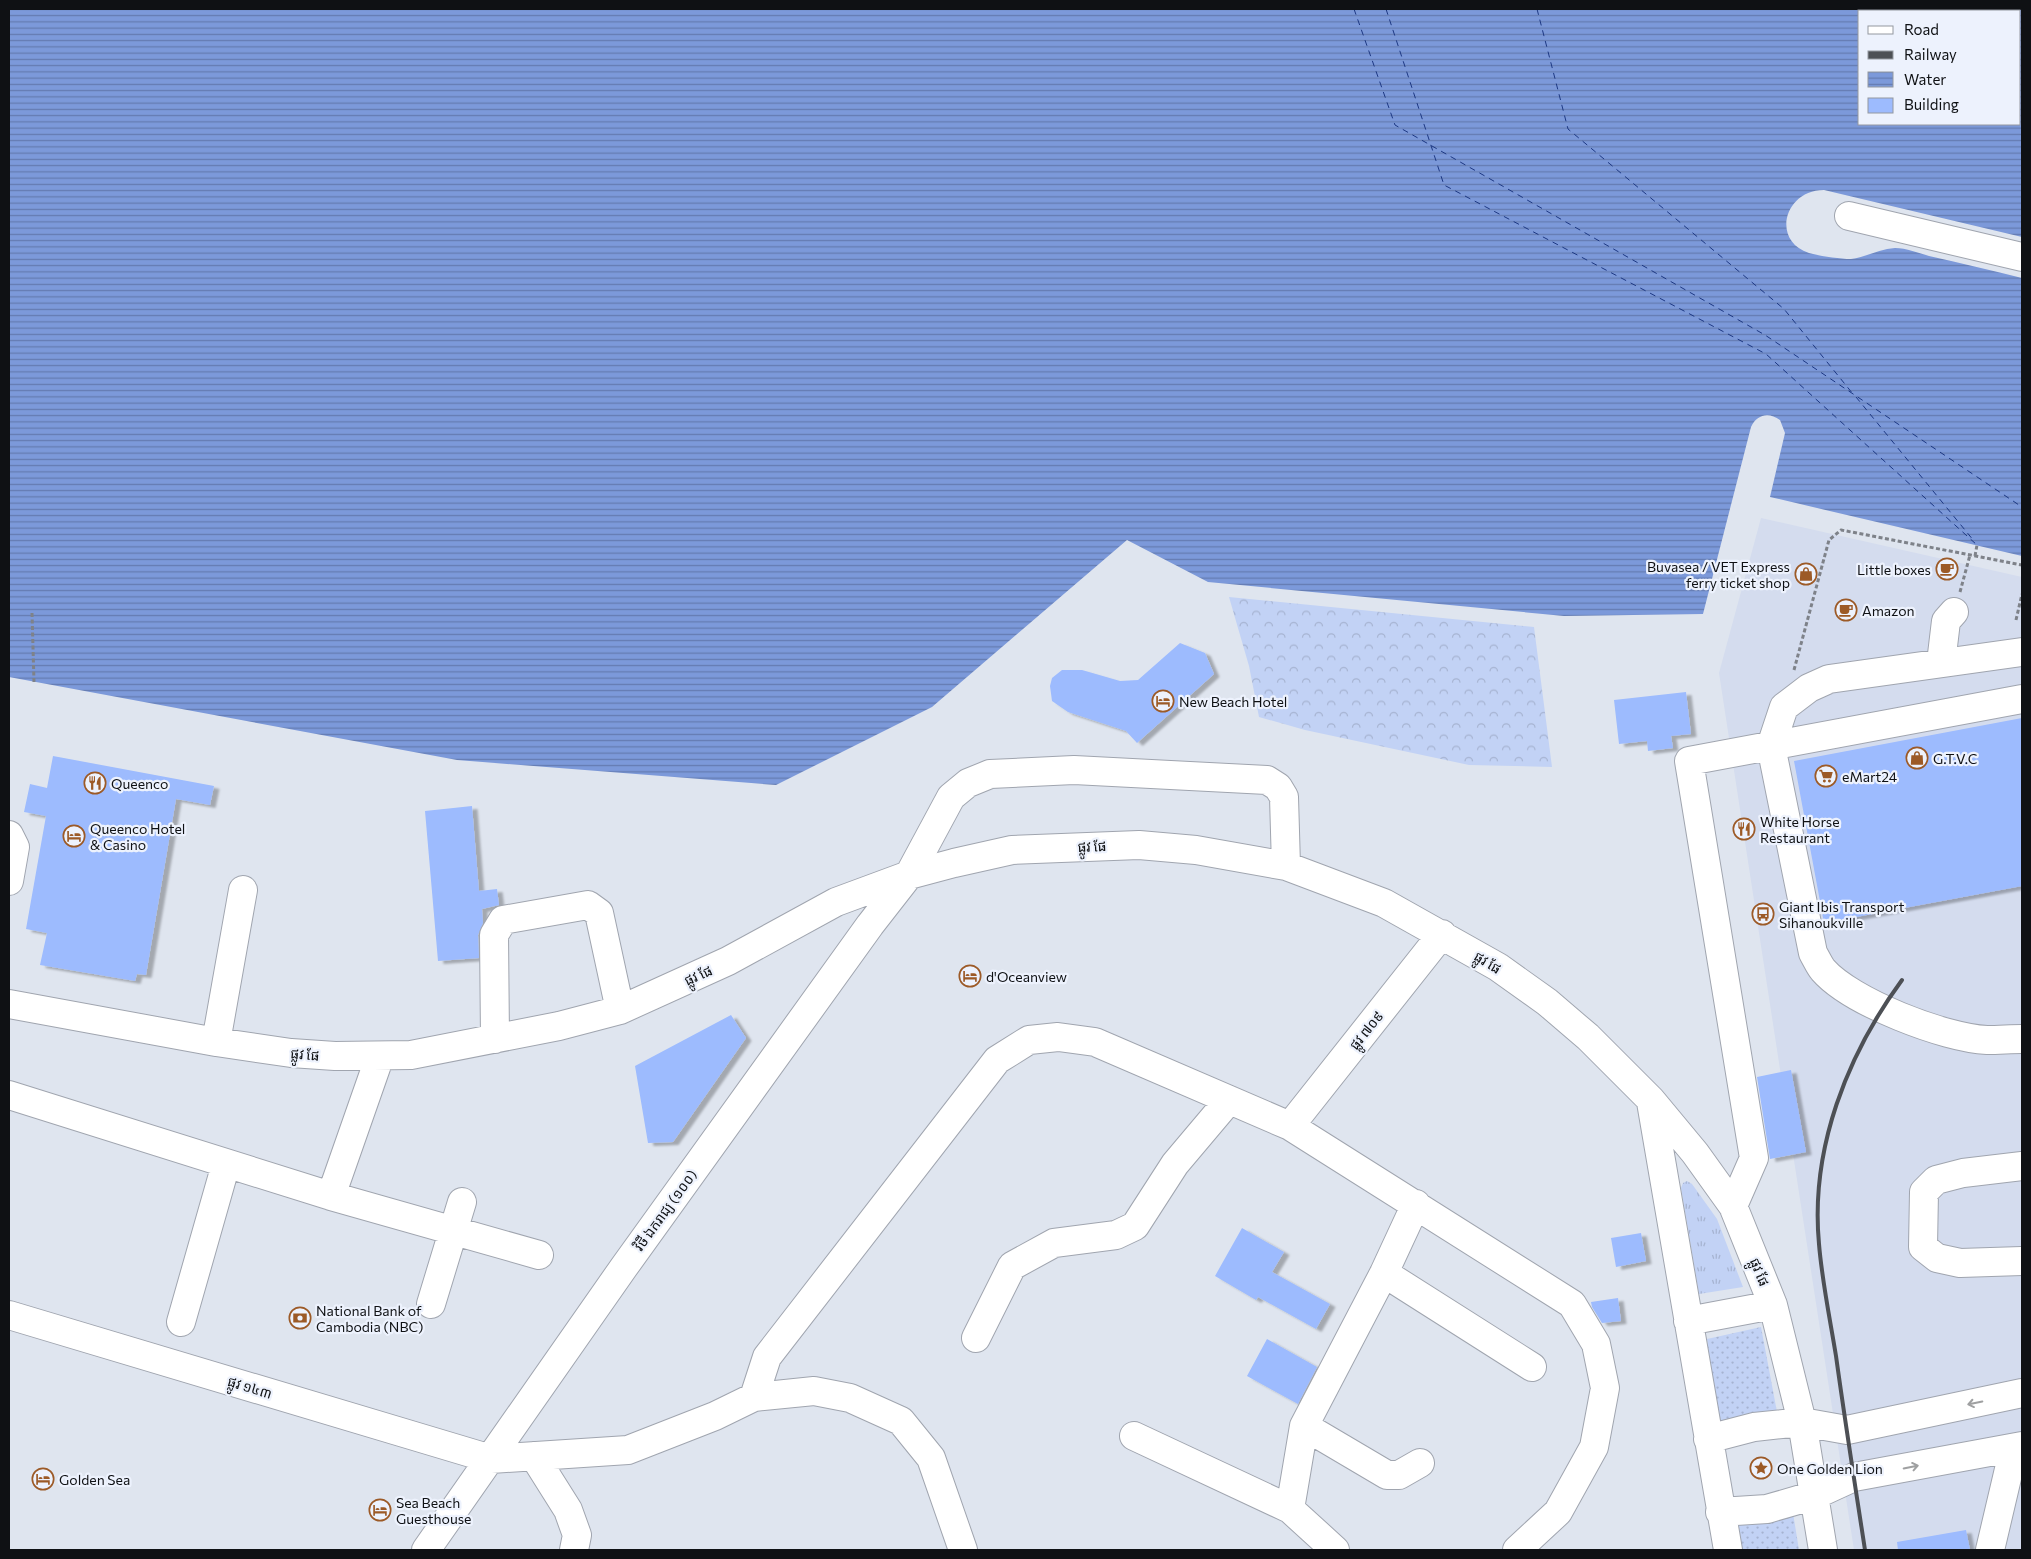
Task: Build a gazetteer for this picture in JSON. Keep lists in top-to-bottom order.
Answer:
{
  "streets": {
    "street": [
      "ផ្លូវ ផែ",
      "ផ្លូវ ៧០៩",
      "វិថី ឯករាជ្យ (១០០)",
      "ផ្លូវ ១៤៣"
    ]
  },
  "crossings": [
    ["ផ្លូវ ផែ", "ផ្លូវ ៧០៩"],
    ["ផ្លូវ ផែ", "វិថី ឯករាជ្យ (១០០)"],
    ["វិថី ឯករាជ្យ (១០០)", "ផ្លូវ ១៤៣"]
  ],
  "places": {
    "cafe": ["Little boxes", "Amazon"],
    "shop": ["Buvasea / VET Express ferry ticket shop", "G.T.V.C"],
    "hotel": [
      "New Beach Hotel",
      "Queenco Hotel & Casino",
      "d'Oceanview",
      "Golden Sea",
      "Sea Beach Guesthouse"
    ],
    "supermarket": ["eMart24"],
    "restaurant": ["Queenco", "White Horse Restaurant"],
    "bus stop": ["Giant Ibis Transport Sihanoukville"],
    "bank": ["National Bank of Cambodia (NBC)"],
    "place": ["One Golden Lion"]
  },
  "legend": [
    "Road",
    "Railway",
    "Water",
    "Building"
  ]
}
